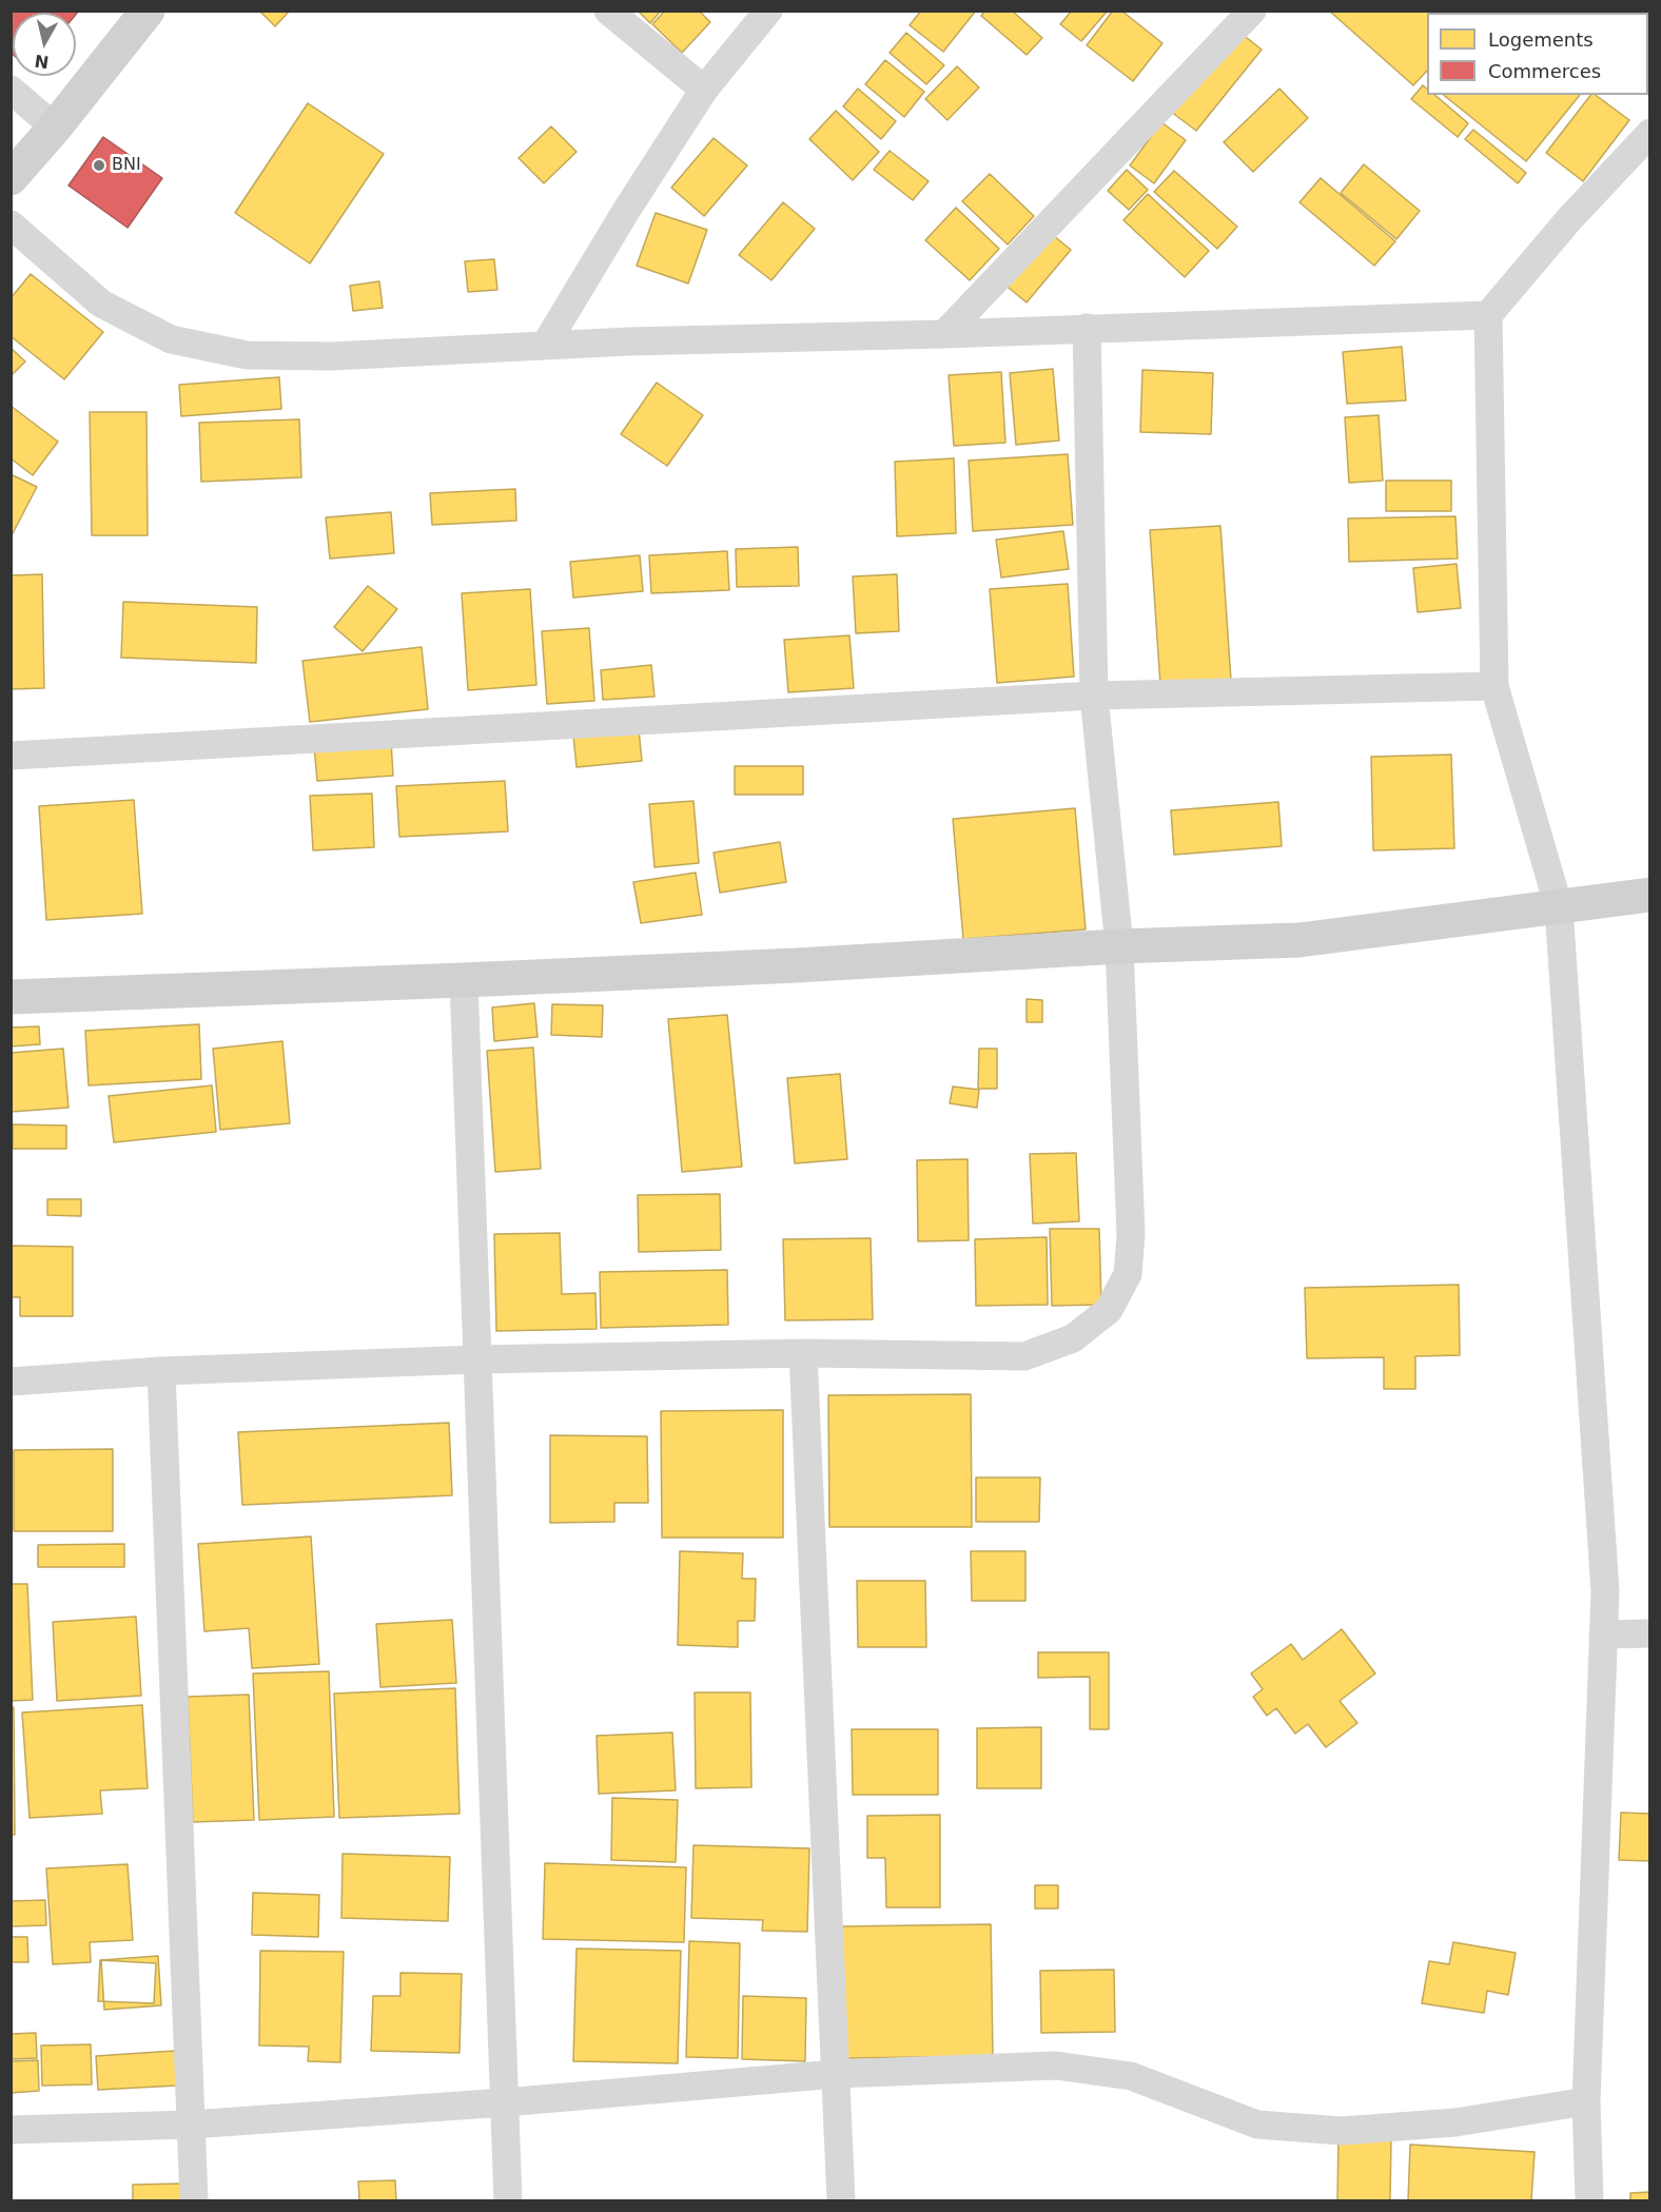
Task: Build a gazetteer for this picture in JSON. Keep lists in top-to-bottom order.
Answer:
{
  "places": ["BNI"],
  "legend": ["Logements", "Commerces"],
  "north": "bottom"
}
